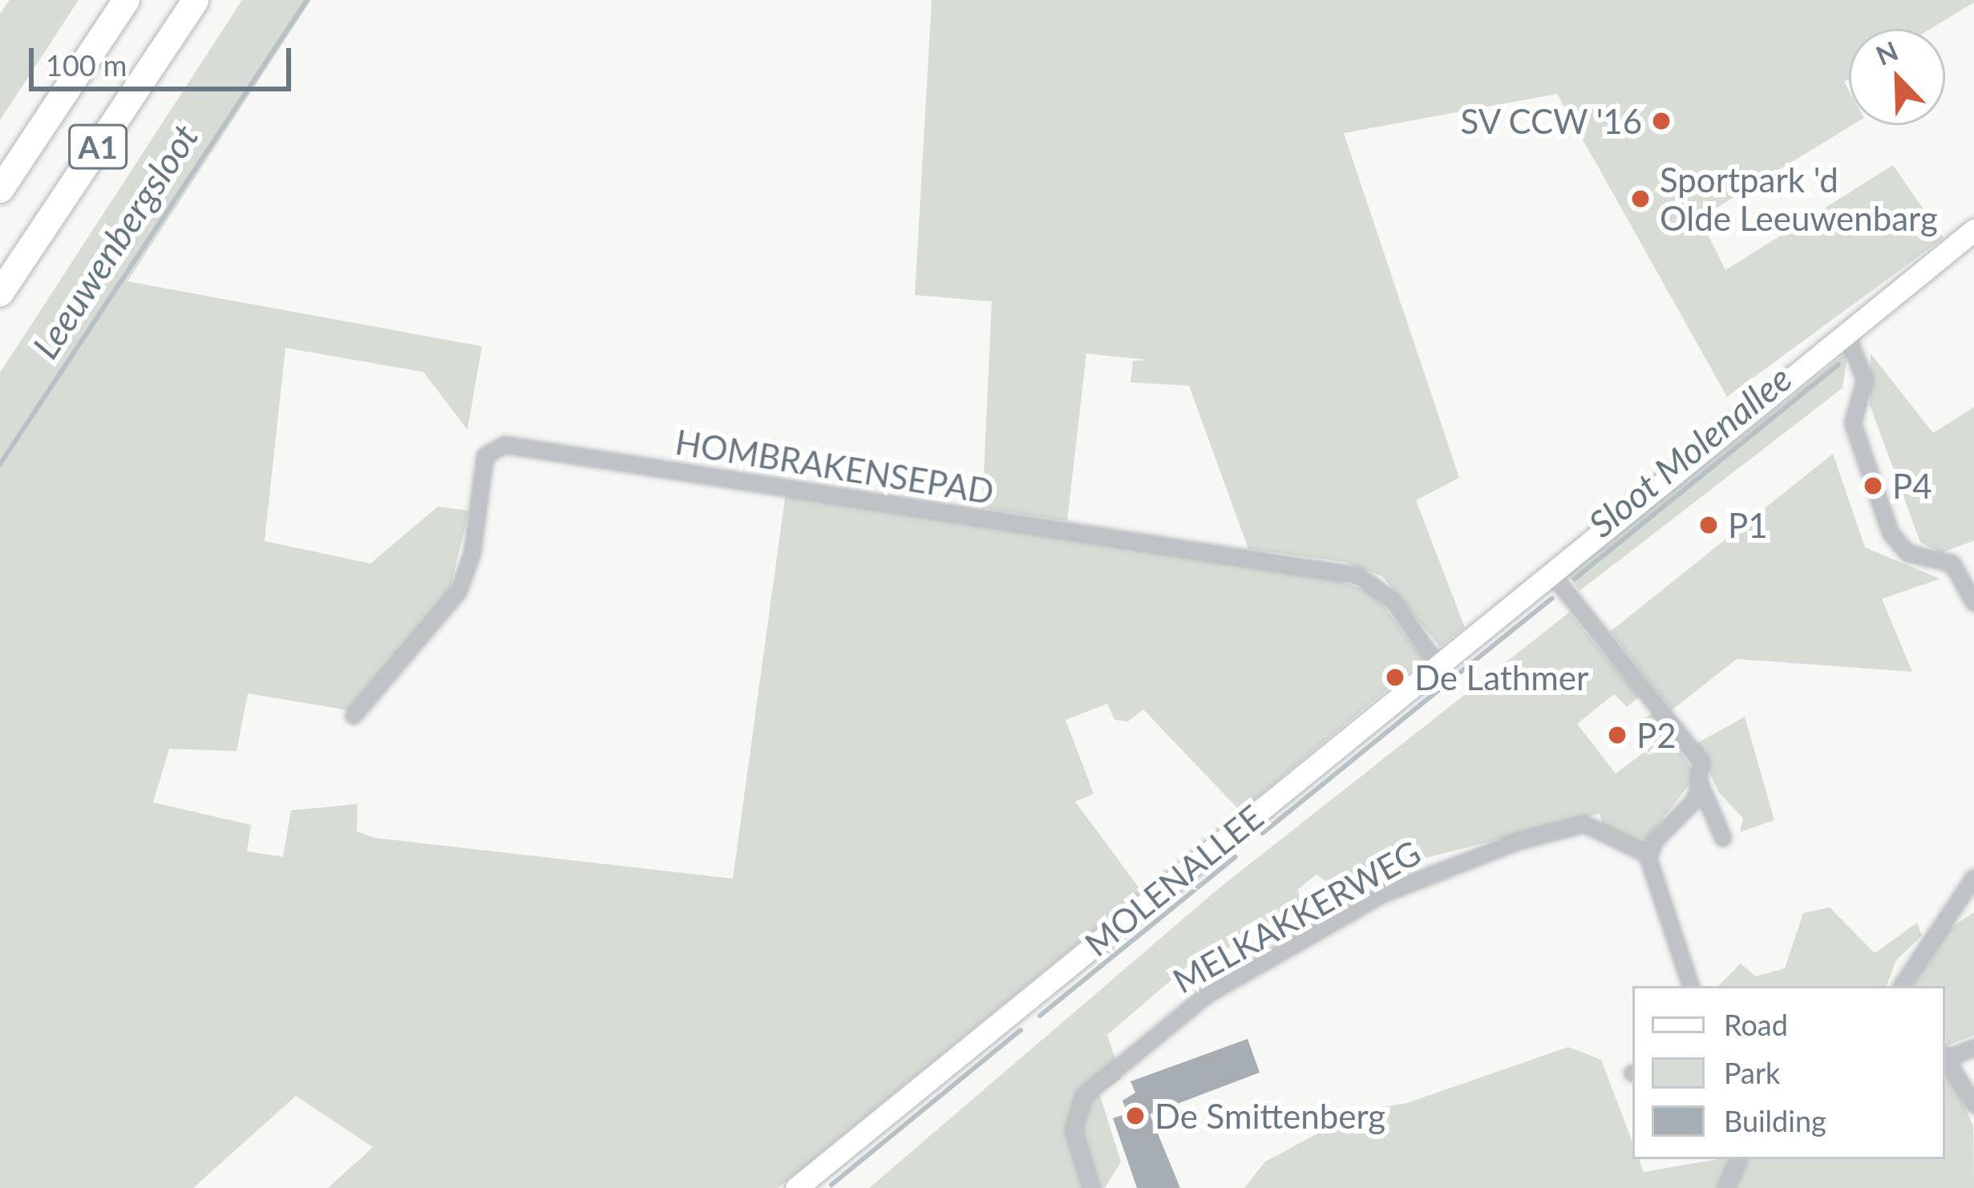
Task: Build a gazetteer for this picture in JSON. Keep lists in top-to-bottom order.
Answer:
{
  "streets": {
    "highway": ["A1"],
    "main road": ["MOLENALLEE"],
    "street": ["HOMBRAKENSEPAD", "MELKAKKERWEG"]
  },
  "crossings": [
    ["HOMBRAKENSEPAD", "MOLENALLEE"]
  ],
  "water": ["Leeuwenbergsloot", "Sloot Molenallee"],
  "places": [
    "SV CCW '16",
    "Sportpark 'd Olde Leeuwenbarg",
    "P4",
    "P1",
    "De Lathmer",
    "P2",
    "De Smittenberg"
  ],
  "legend": ["Road", "Park", "Building"],
  "scale_bar": "100 m",
  "north": "top left"
}
